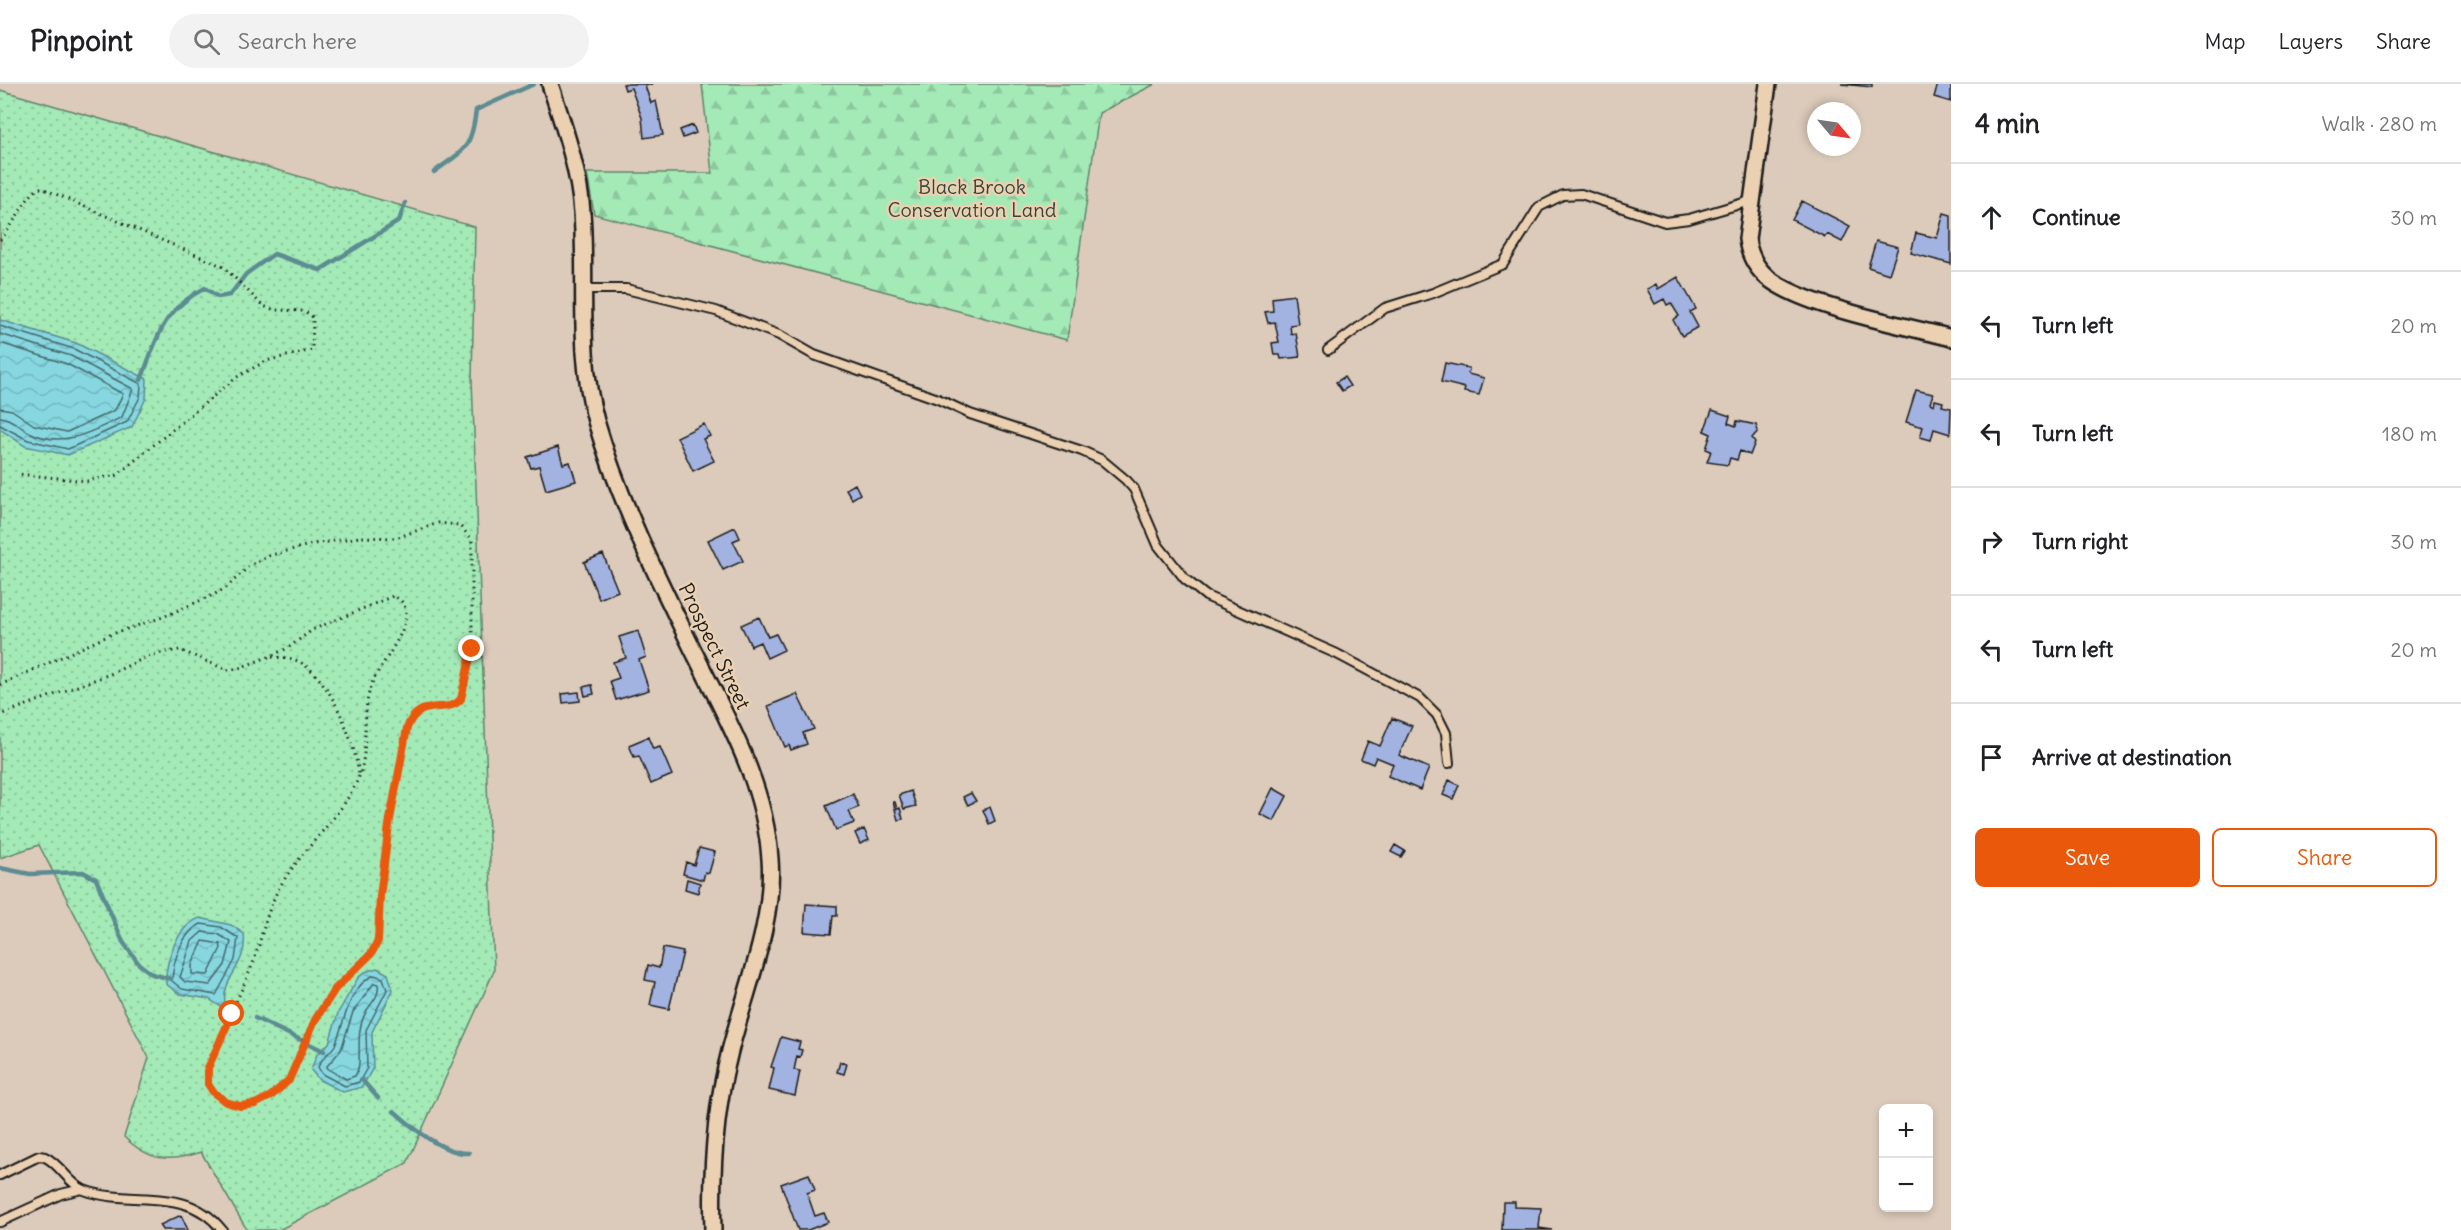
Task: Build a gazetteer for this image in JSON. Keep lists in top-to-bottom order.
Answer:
{
  "streets": {
    "street": ["Prospect Street"]
  },
  "parks": ["Black Brook Conservation Land"],
  "north": "bottom right",
  "page": {
    "header": "Pinpoint",
    "search": "Search here",
    "nav": ["Map", "Layers", "Share"],
    "heading": ["4 min", "Walk · 280 m"],
    "list": [
      ["Continue", "30 m"],
      ["Turn left", "20 m"],
      ["Turn left", "180 m"],
      ["Turn right", "30 m"],
      ["Turn left", "20 m"],
      "Arrive at destination"
    ],
    "buttons": ["Save", "Share"],
    "map_buttons": ["+", "−"]
  }
}
